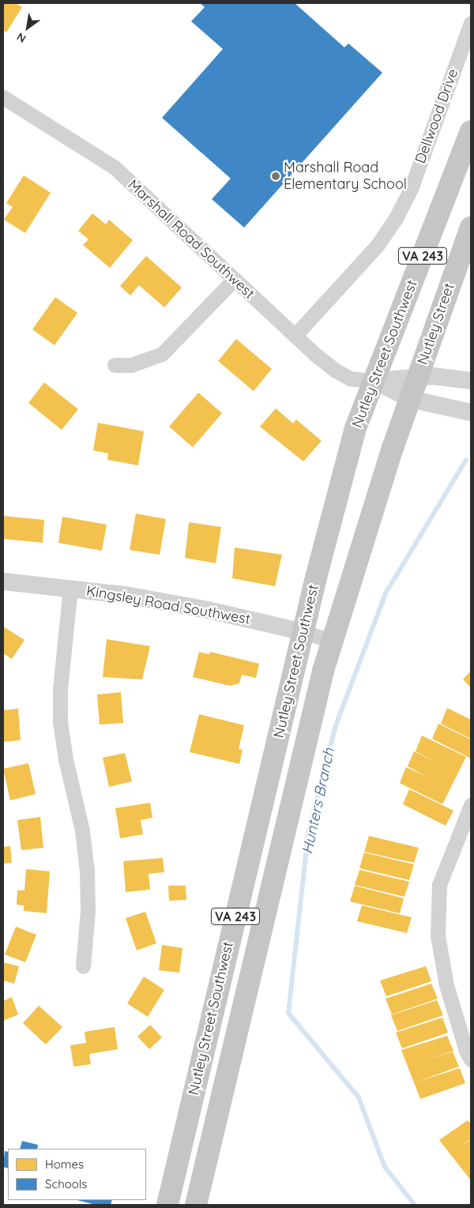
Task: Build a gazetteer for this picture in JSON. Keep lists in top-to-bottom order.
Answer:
{
  "streets": {
    "main road": ["VA 243", "Nutley Street", "Nutley Street Southwest"],
    "street": ["Dellwood Drive", "Marshall Road Southwest", "Kingsley Road Southwest"]
  },
  "crossings": [
    ["Dellwood Drive", "Marshall Road Southwest"],
    ["Marshall Road Southwest", "Nutley Street Southwest"],
    ["Nutley Street", "Nutley Street Southwest"],
    ["Nutley Street Southwest", "Kingsley Road Southwest"]
  ],
  "water": ["Hunters Branch"],
  "places": ["Marshall Road Elementary School"],
  "legend": ["Homes", "Schools"],
  "north": "bottom left"
}
